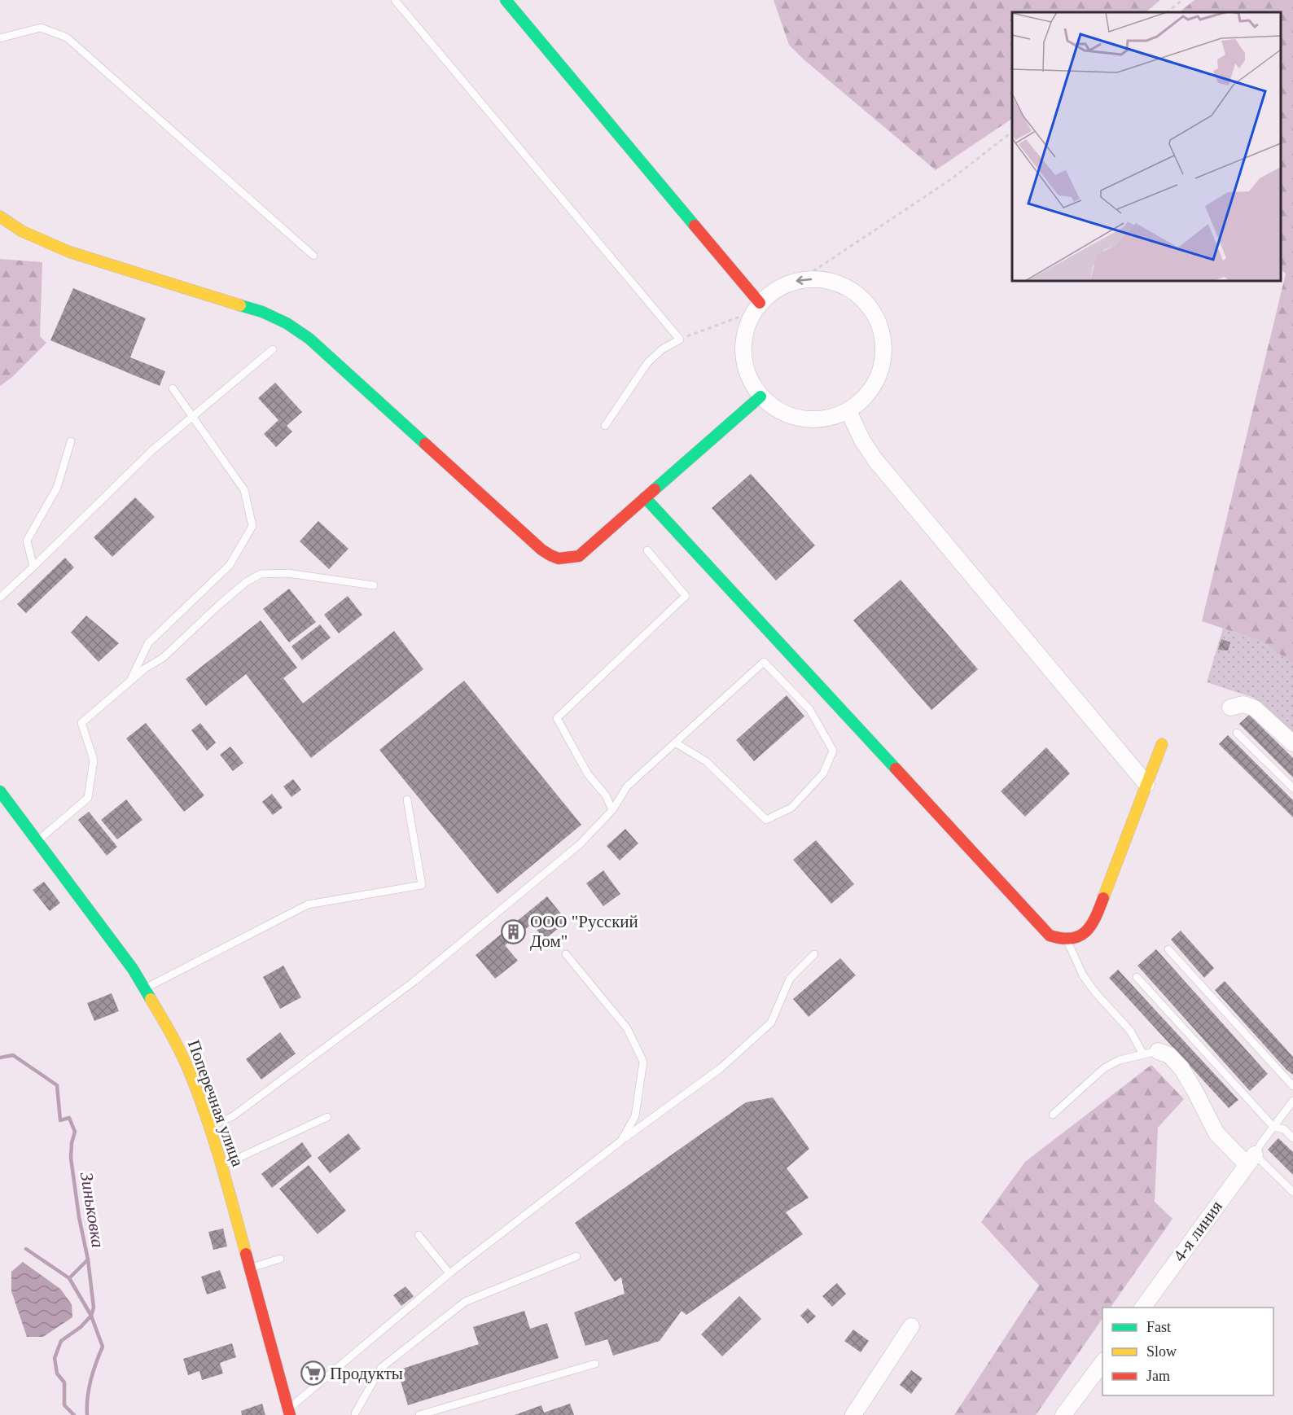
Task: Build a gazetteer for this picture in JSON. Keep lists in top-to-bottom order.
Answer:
{
  "streets": {
    "street": ["Поперечная улица", "4-я линия"]
  },
  "water": ["Зиньковка"],
  "places": {
    "building": ["ООО \"Русский Дом\""],
    "supermarket": ["Продукты"]
  },
  "legend": ["Fast", "Slow", "Jam"]
}
